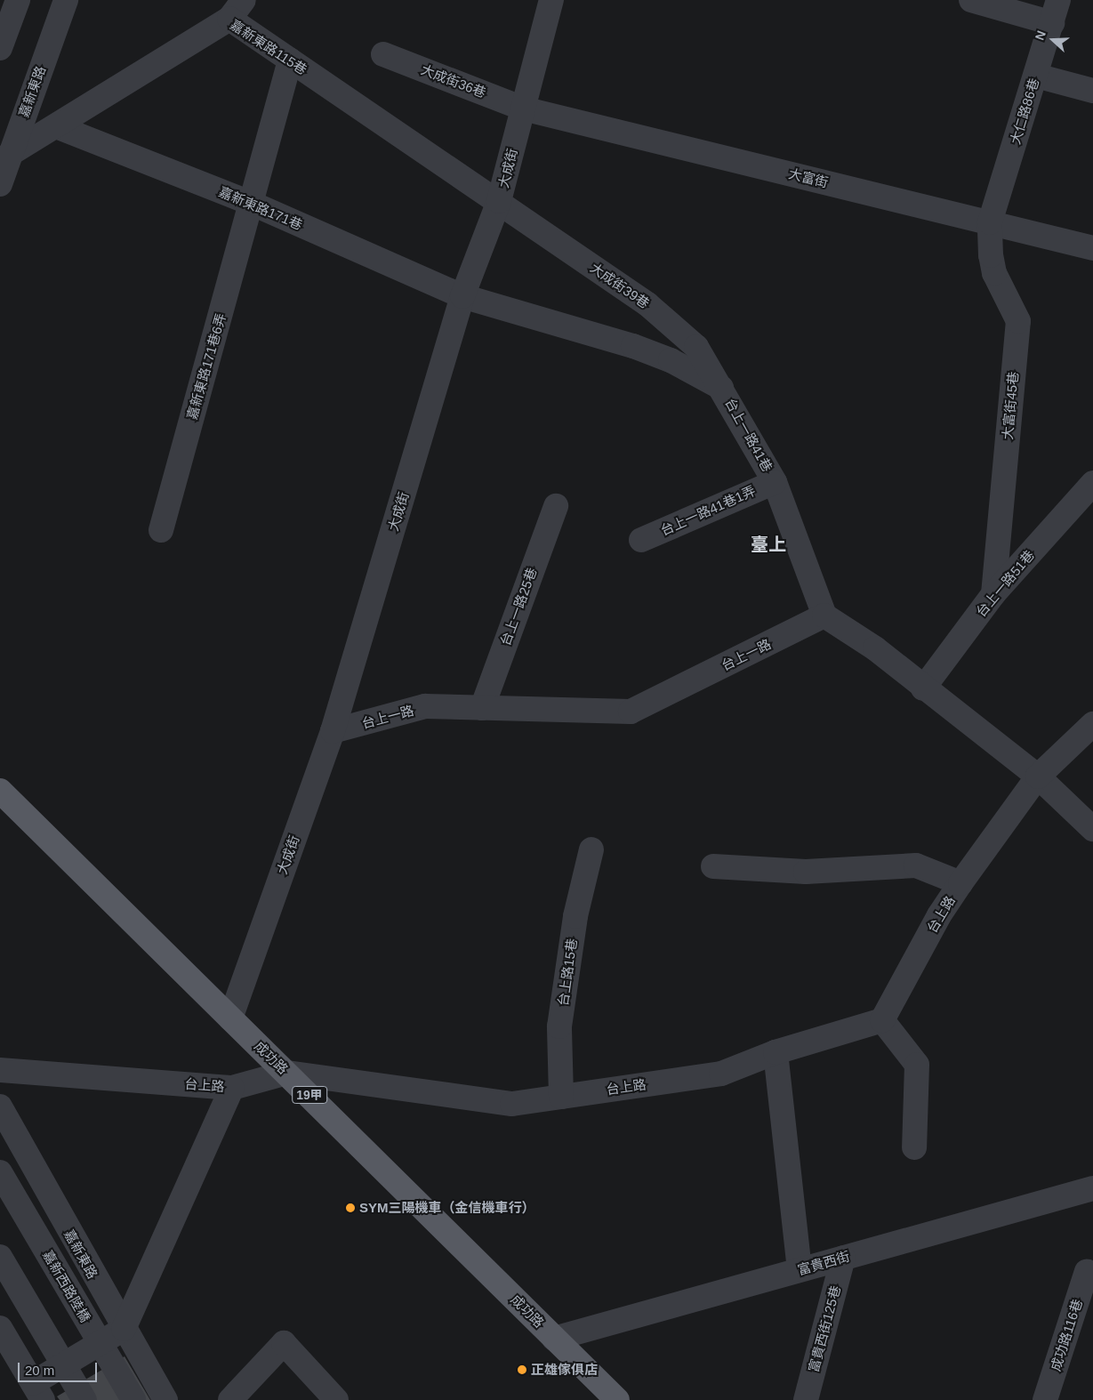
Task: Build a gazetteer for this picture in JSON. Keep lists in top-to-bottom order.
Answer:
{
  "streets": {
    "main road": ["成功路", "19甲"],
    "street": [
      "嘉新東路115巷",
      "大成街36巷",
      "嘉新東路",
      "大仁路86巷",
      "大成街",
      "大富街",
      "嘉新東路171巷",
      "大成街39巷",
      "嘉新東路171巷6弄",
      "大富街45巷",
      "台上一路41巷",
      "台上一路41巷1弄",
      "台上一路51巷",
      "台上一路25巷",
      "台上一路",
      "台上路",
      "台上路15巷",
      "富貴西街",
      "嘉新西路陸橋",
      "富貴西街125巷",
      "成功路116巷"
    ]
  },
  "crossings": [
    ["嘉新東路115巷", "嘉新東路"],
    ["嘉新東路115巷", "大成街"],
    ["嘉新東路115巷", "嘉新東路171巷"],
    ["嘉新東路115巷", "大成街39巷"],
    ["嘉新東路115巷", "嘉新東路171巷6弄"],
    ["大成街36巷", "大成街"],
    ["大成街36巷", "大富街"],
    ["大仁路86巷", "大富街"],
    ["大仁路86巷", "大富街45巷"],
    ["大成街", "大富街"],
    ["大成街", "嘉新東路171巷"],
    ["大成街", "大成街39巷"],
    ["大成街", "台上一路41巷"],
    ["大成街", "台上一路"],
    ["大成街", "成功路"],
    ["大富街", "大富街45巷"],
    ["嘉新東路171巷", "嘉新東路171巷6弄"],
    ["嘉新東路171巷", "台上一路41巷"],
    ["大成街39巷", "台上一路41巷"],
    ["大富街45巷", "台上一路51巷"],
    ["台上一路41巷", "台上一路41巷1弄"],
    ["台上一路41巷", "台上一路"],
    ["台上一路25巷", "台上一路"],
    ["台上路", "台上路15巷"],
    ["台上路", "成功路"],
    ["成功路", "富貴西街"],
    ["富貴西街", "富貴西街125巷"]
  ],
  "districts": ["臺上"],
  "places": ["SYM三陽機車（金信機車行）", "正雄傢俱店"],
  "scale_bar": "20 m",
  "north": "left"
}
